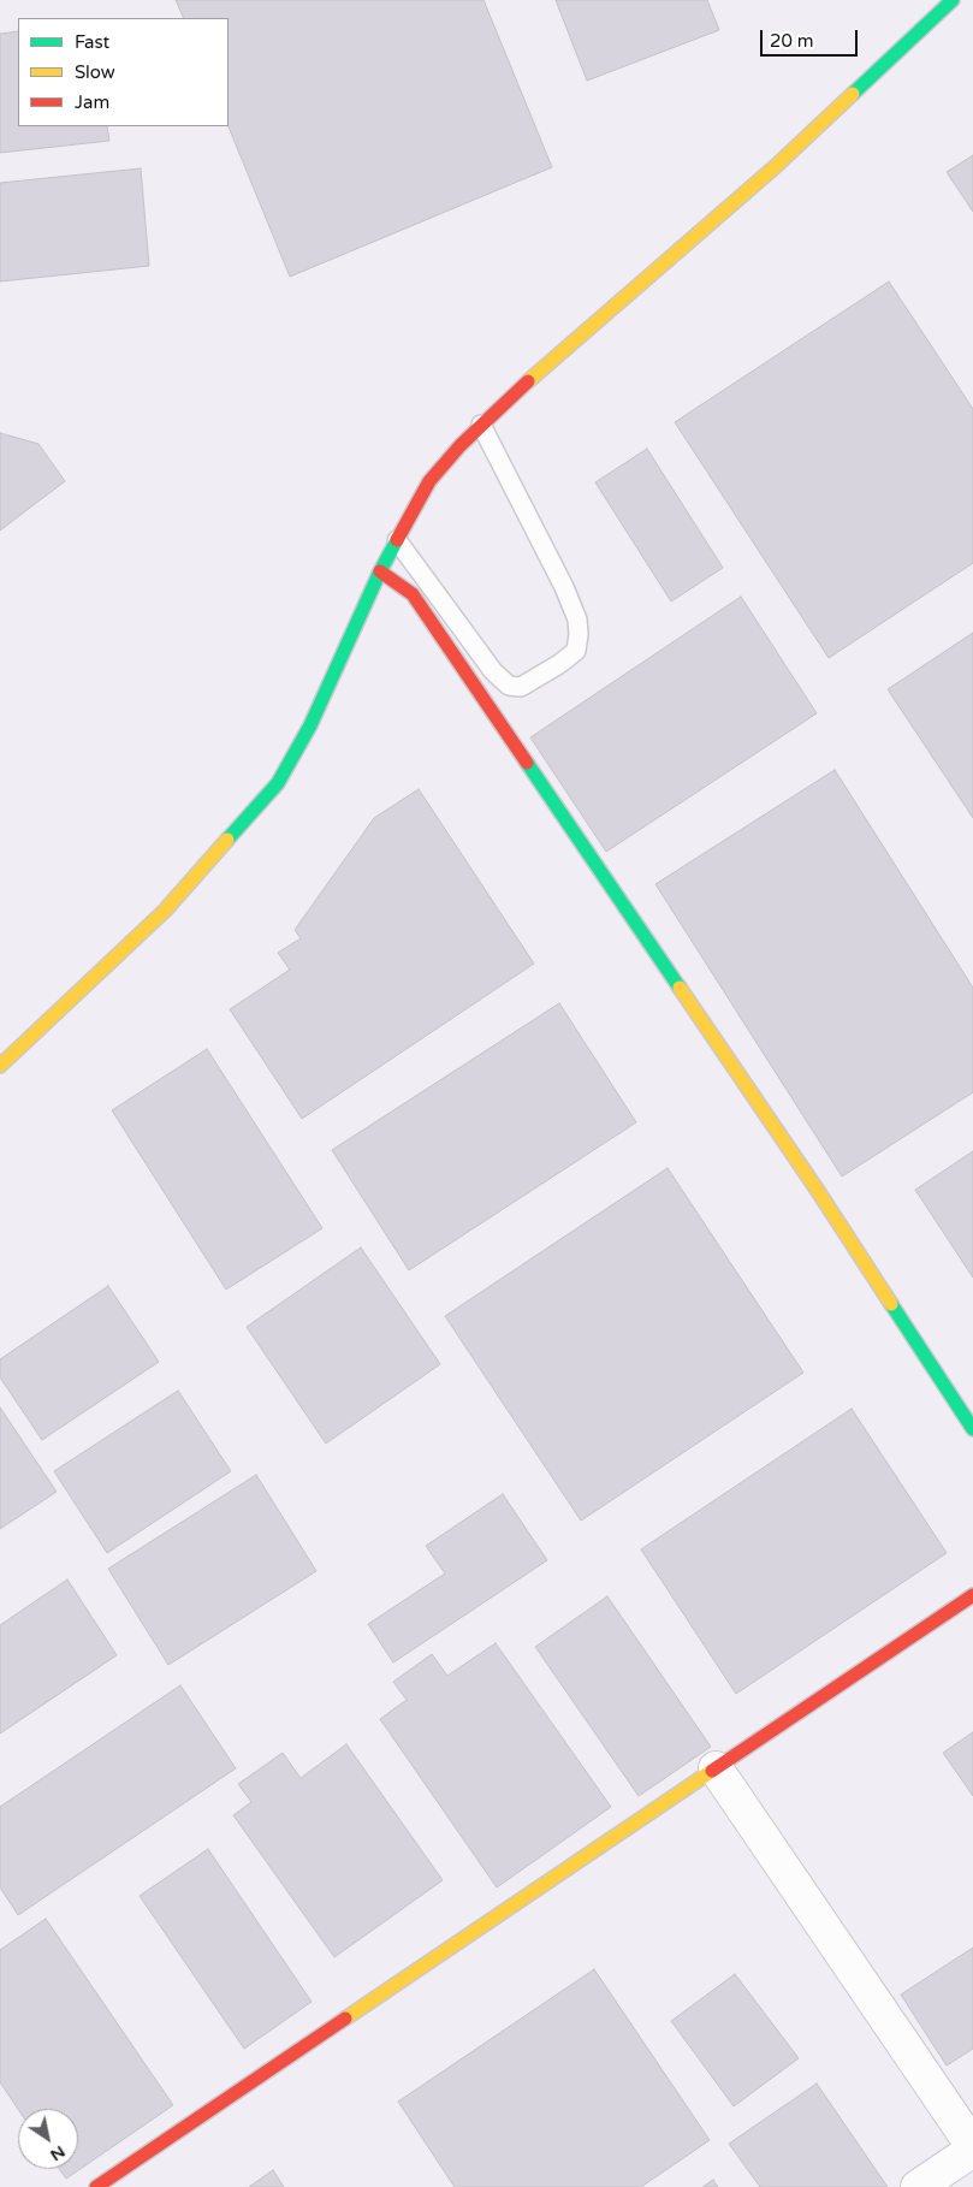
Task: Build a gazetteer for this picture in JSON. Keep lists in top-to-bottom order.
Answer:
{
  "legend": ["Fast", "Slow", "Jam"],
  "scale_bar": "20 m",
  "north": "bottom right"
}
